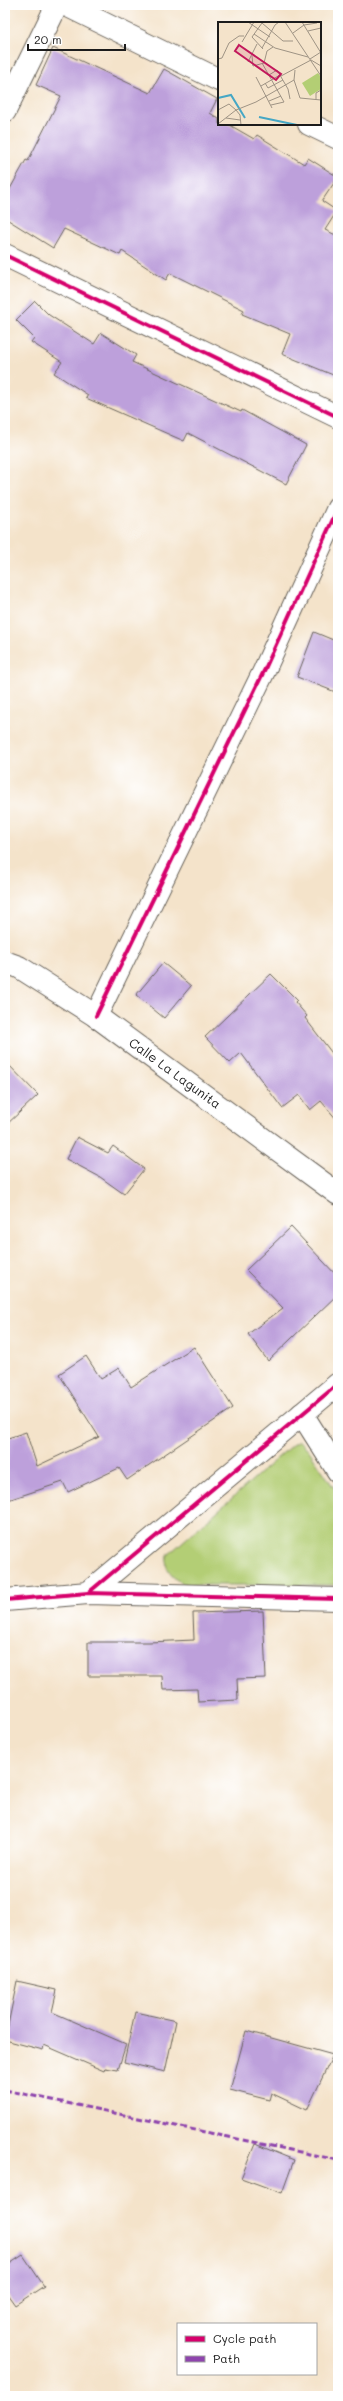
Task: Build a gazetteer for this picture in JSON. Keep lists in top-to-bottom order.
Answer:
{
  "streets": {
    "street": ["Calle La Lagunita"]
  },
  "legend": ["Cycle path", "Path"],
  "scale_bar": "20 m"
}
